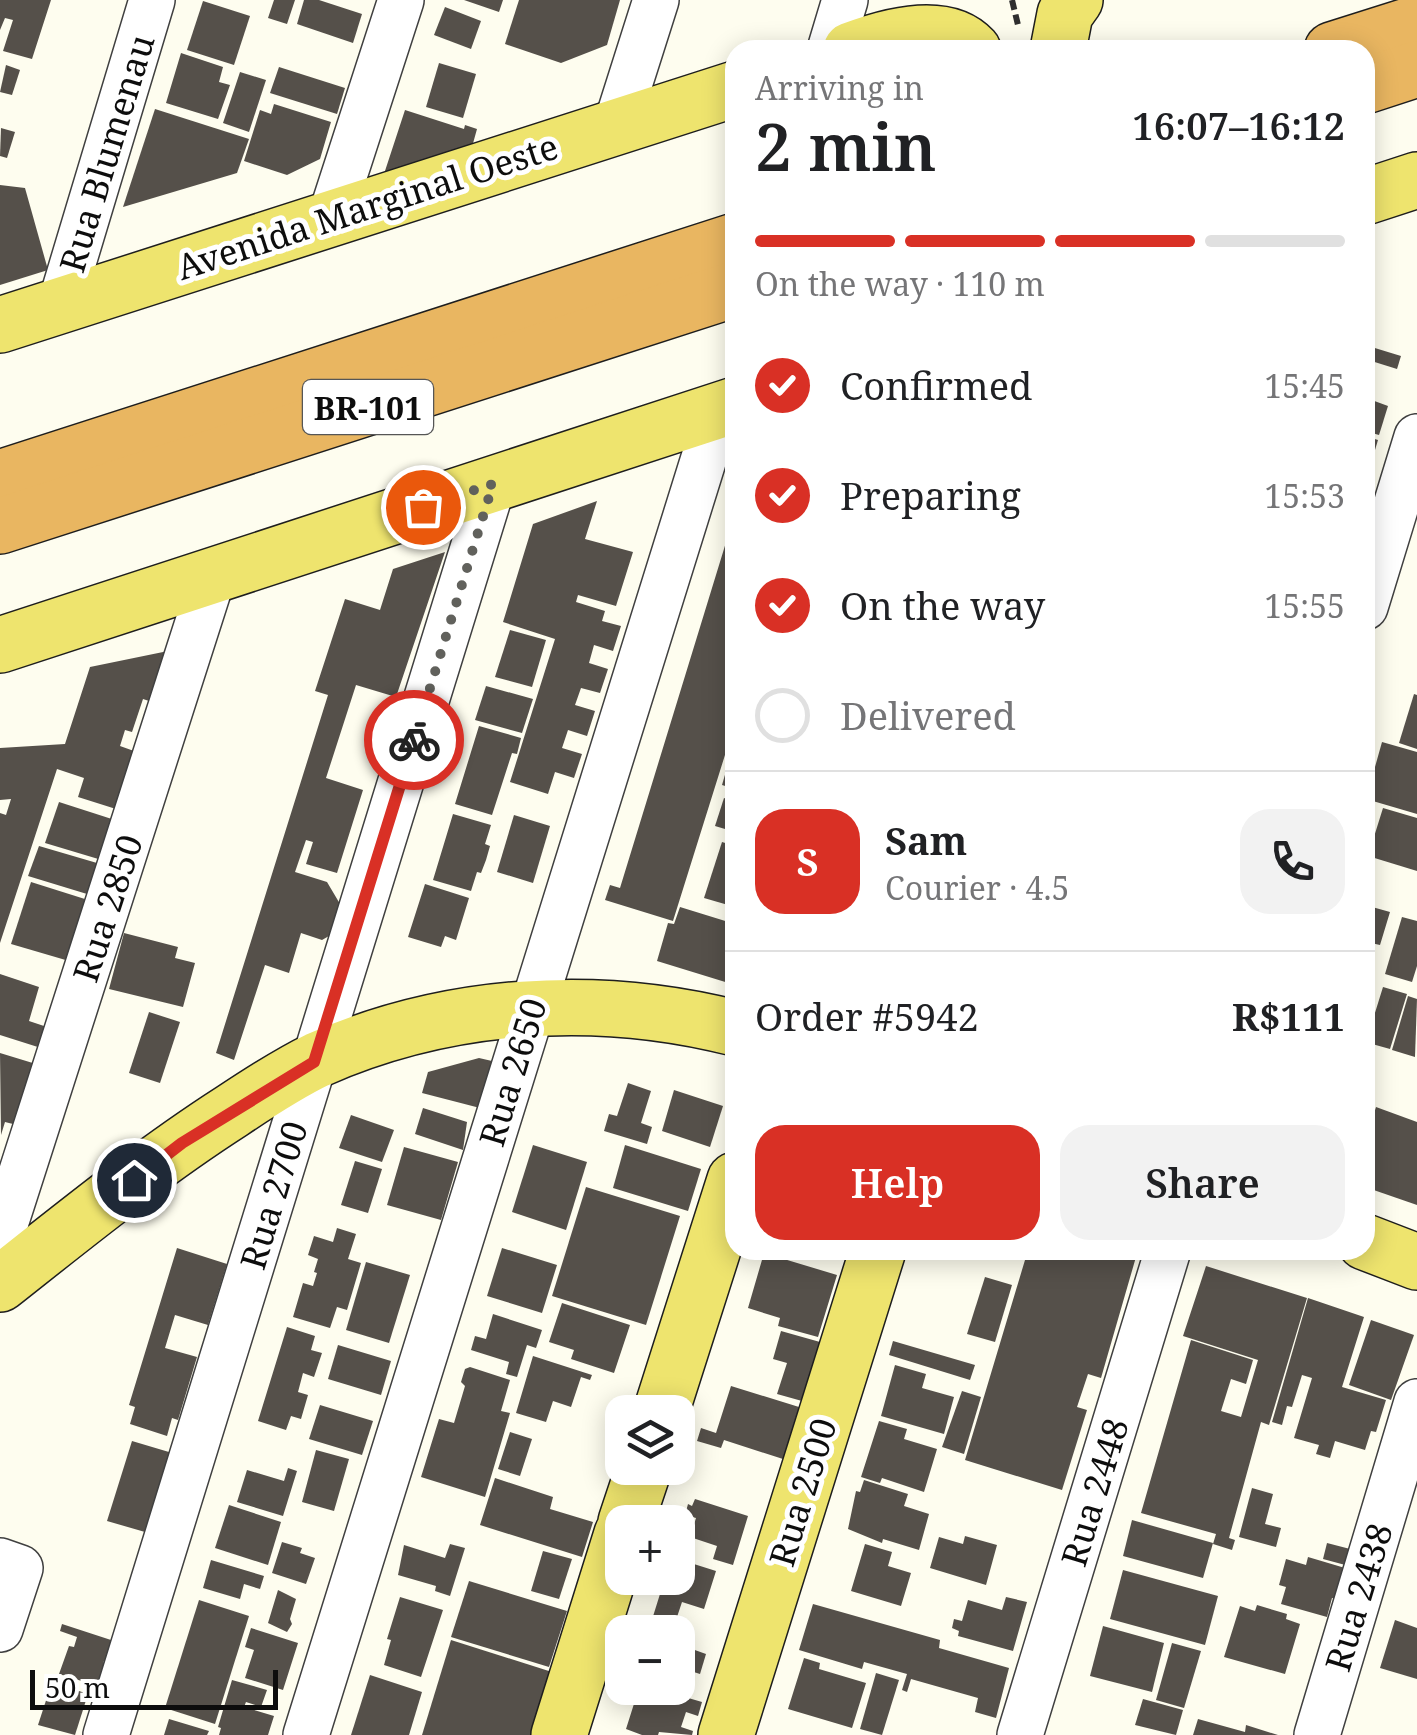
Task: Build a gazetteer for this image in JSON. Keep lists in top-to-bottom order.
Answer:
{
  "streets": {
    "highway": ["BR-101"],
    "main road": ["Avenida Marginal Oeste", "Rua 2500"],
    "street": [
      "Rua Blumenau",
      "Rua 2850",
      "Rua 2650",
      "Rua 2700",
      "Rua 2448",
      "Rua 2438"
    ]
  },
  "crossings": [
    ["Rua Blumenau", "Avenida Marginal Oeste"]
  ],
  "scale_bar": "50 m",
  "page": {
    "heading": ["2 min", "Arriving in", "16:07–16:12"],
    "panel": [
      "Sam",
      "Courier · 4.5",
      "Order #5942",
      "R$111"
    ],
    "bar": "On the way · 110 m",
    "list": [
      ["Confirmed", "15:45"],
      ["Preparing", "15:53"],
      ["On the way", "15:55"],
      "Delivered"
    ],
    "round": "S",
    "buttons": ["Help", "Share"],
    "map_buttons": ["+", "−"],
    "scale": "50 m"
  }
}
